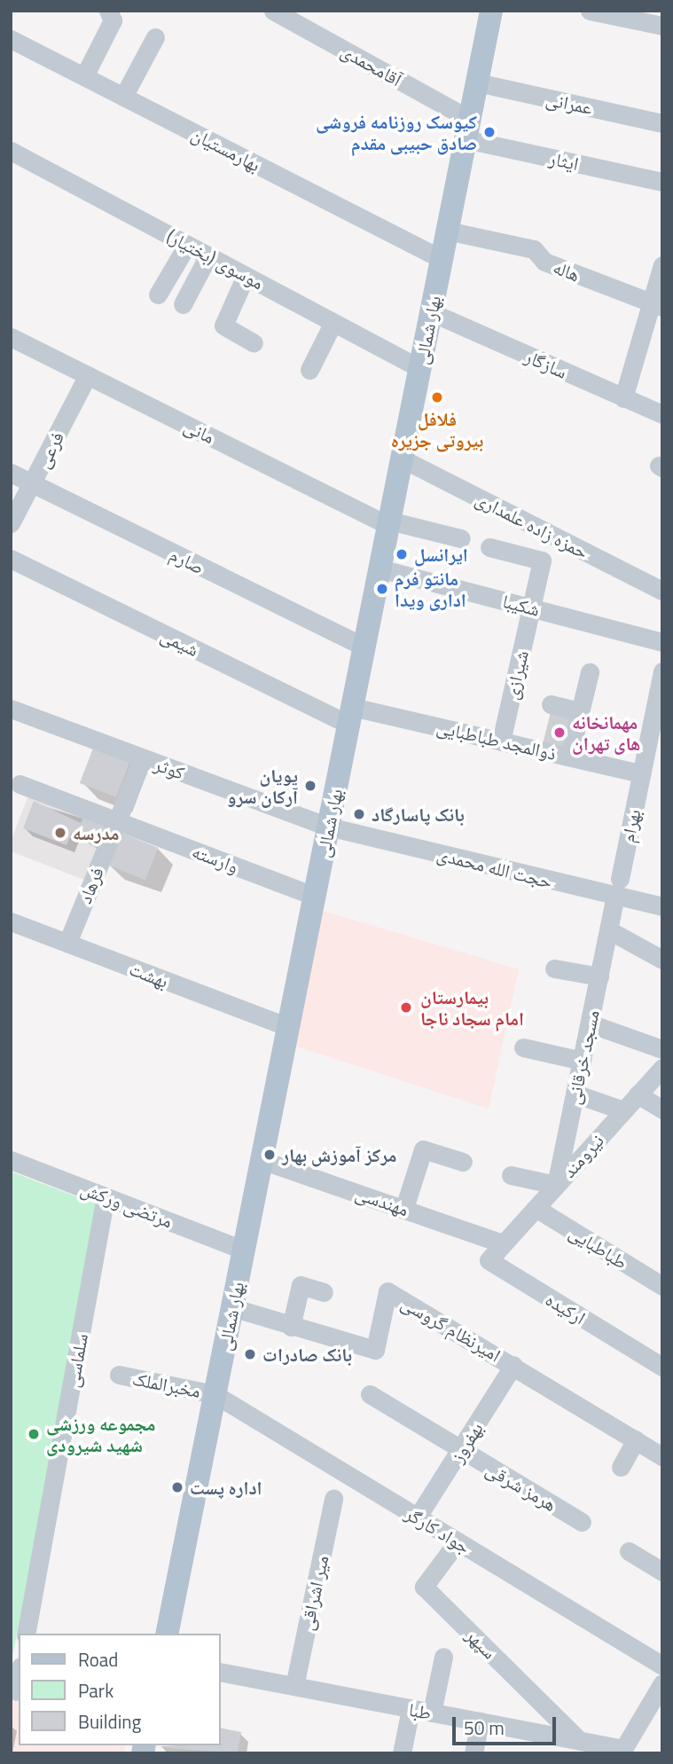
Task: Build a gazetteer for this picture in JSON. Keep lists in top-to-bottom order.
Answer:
{
  "streets": {
    "main road": ["بهار شمالی"],
    "street": [
      "آقامحمدی",
      "عمرانی",
      "بهارمستیان",
      "ایثار",
      "موسوی (بختیار)",
      "هاله",
      "سازگار",
      "مانی",
      "فرعی",
      "حمزه زاده علمداری",
      "صارم",
      "شکیبا",
      "شیمی",
      "شیرازی",
      "ذوالمجد طباطبایی",
      "کوثر",
      "بهرام",
      "وارسته",
      "حجت الله محمدی",
      "فرهاد",
      "بهشت",
      "مسجد خرقانی",
      "نیرومند",
      "مهندسی",
      "مرتضی ورکش",
      "طباطبایی",
      "ارکیده",
      "امیرنظام گروسی",
      "سلماسی",
      "مخبرالملک",
      "بهفروز",
      "هرمز شرقی",
      "جواد کارگر",
      "میر اشراقی",
      "سپهر",
      "طبا"
    ]
  },
  "crossings": [
    ["آقامحمدی", "ایثار"],
    ["آقامحمدی", "بهار شمالی"],
    ["عمرانی", "بهار شمالی"],
    ["بهارمستیان", "بهار شمالی"],
    ["ایثار", "بهار شمالی"],
    ["موسوی (بختیار)", "بهار شمالی"],
    ["هاله", "بهار شمالی"],
    ["بهار شمالی", "سازگار"],
    ["بهار شمالی", "مانی"],
    ["بهار شمالی", "حمزه زاده علمداری"],
    ["بهار شمالی", "صارم"],
    ["بهار شمالی", "شکیبا"],
    ["بهار شمالی", "شیمی"],
    ["بهار شمالی", "ذوالمجد طباطبایی"],
    ["بهار شمالی", "کوثر"],
    ["بهار شمالی", "وارسته"],
    ["بهار شمالی", "حجت الله محمدی"],
    ["بهار شمالی", "بهشت"],
    ["بهار شمالی", "مهندسی"],
    ["بهار شمالی", "مرتضی ورکش"],
    ["بهار شمالی", "امیرنظام گروسی"],
    ["بهار شمالی", "مخبرالملک"],
    ["بهار شمالی", "جواد کارگر"],
    ["مانی", "فرعی"],
    ["فرعی", "صارم"],
    ["شکیبا", "شیرازی"],
    ["شیمی", "ذوالمجد طباطبایی"],
    ["شیرازی", "ذوالمجد طباطبایی"],
    ["ذوالمجد طباطبایی", "بهرام"],
    ["کوثر", "حجت الله محمدی"],
    ["کوثر", "فرهاد"],
    ["بهرام", "حجت الله محمدی"],
    ["بهرام", "مسجد خرقانی"],
    ["وارسته", "فرهاد"],
    ["فرهاد", "بهشت"],
    ["مسجد خرقانی", "نیرومند"],
    ["نیرومند", "مهندسی"],
    ["نیرومند", "طباطبایی"],
    ["نیرومند", "ارکیده"],
    ["مهندسی", "ارکیده"],
    ["مرتضی ورکش", "سلماسی"],
    ["امیرنظام گروسی", "بهفروز"],
    ["مخبرالملک", "جواد کارگر"],
    ["بهفروز", "هرمز شرقی"],
    ["بهفروز", "جواد کارگر"],
    ["جواد کارگر", "سپهر"],
    ["میر اشراقی", "طبا"],
    ["سپهر", "طبا"]
  ],
  "places": [
    "کیوسک روزنامه فروشی صادق حبیبی مقدم",
    "فلافل بیروتی جزیره",
    "ایرانسل",
    "مانتو فرم اداری ویدا",
    "مهمانخانه های تهران",
    "پویان آرکان سرو",
    "بانک پاسارگاد",
    "مدرسه",
    "بیمارستان امام سجاد ناجا",
    "مرکز آموزش بهار",
    "بانک صادرات",
    "مجموعه ورزشی شهید شیرودی",
    "اداره پست"
  ],
  "legend": ["Road", "Park", "Building"],
  "scale_bar": "50 m"
}
